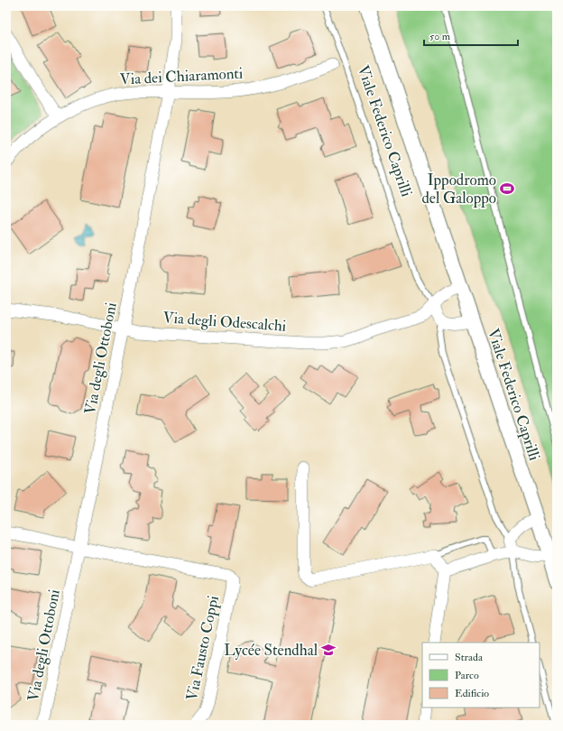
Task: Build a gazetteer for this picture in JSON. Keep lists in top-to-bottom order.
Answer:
{
  "streets": {
    "street": [
      "Via dei Chiaramonti",
      "Viale Federico Caprilli",
      "Via degli Odescalchi",
      "Via degli Ottoboni",
      "Via Fausto Coppi"
    ]
  },
  "crossings": [
    ["Via dei Chiaramonti", "Via degli Ottoboni"],
    ["Viale Federico Caprilli", "Via degli Odescalchi"],
    ["Via degli Odescalchi", "Via degli Ottoboni"],
    ["Via degli Ottoboni", "Via Fausto Coppi"]
  ],
  "places": {
    "sports": ["Ippodromo del Galoppo"],
    "school or university": ["Lycée Stendhal"]
  },
  "legend": ["Strada", "Parco", "Edificio"],
  "scale_bar": "50 m"
}
